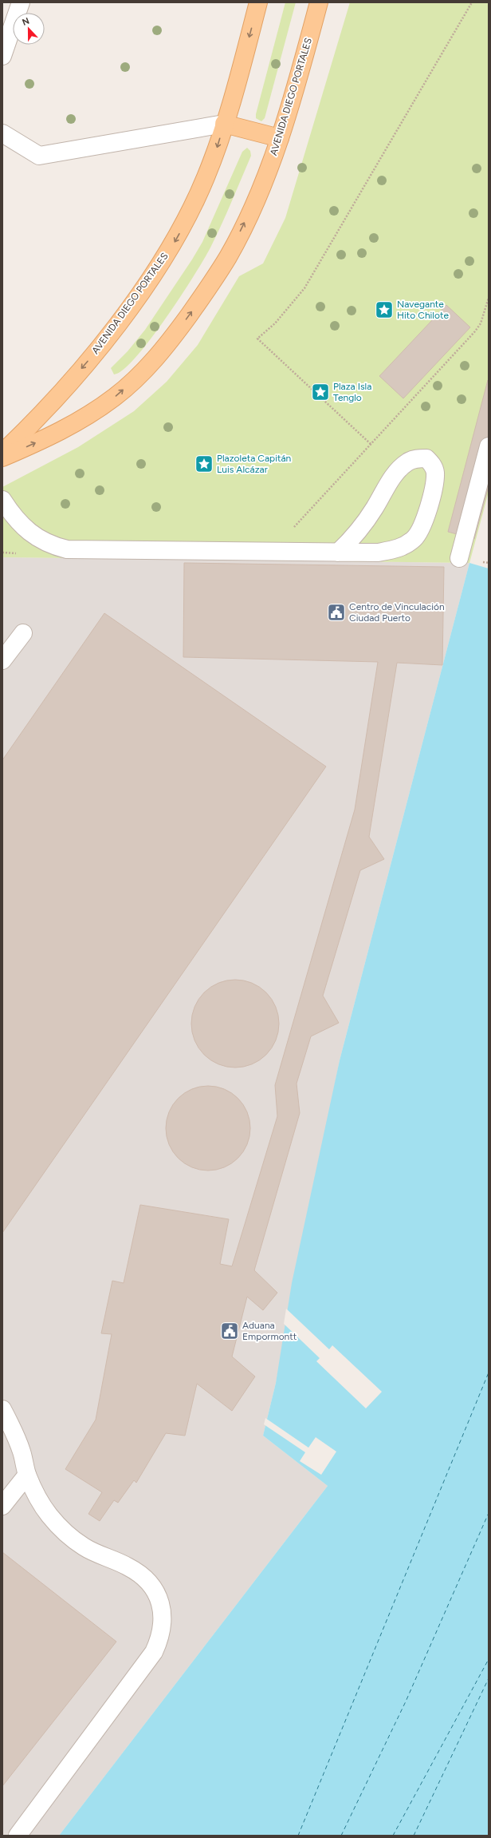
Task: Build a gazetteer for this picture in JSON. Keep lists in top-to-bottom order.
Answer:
{
  "streets": {
    "main road": ["AVENIDA DIEGO PORTALES"]
  },
  "places": {
    "place": ["Navegante Hito Chilote", "Plaza Isla Tenglo", "Plazoleta Capitán Luis Alcázar"],
    "public building": ["Centro de Vinculación Ciudad Puerto", "Aduana Empormontt"]
  },
  "north": "top"
}
